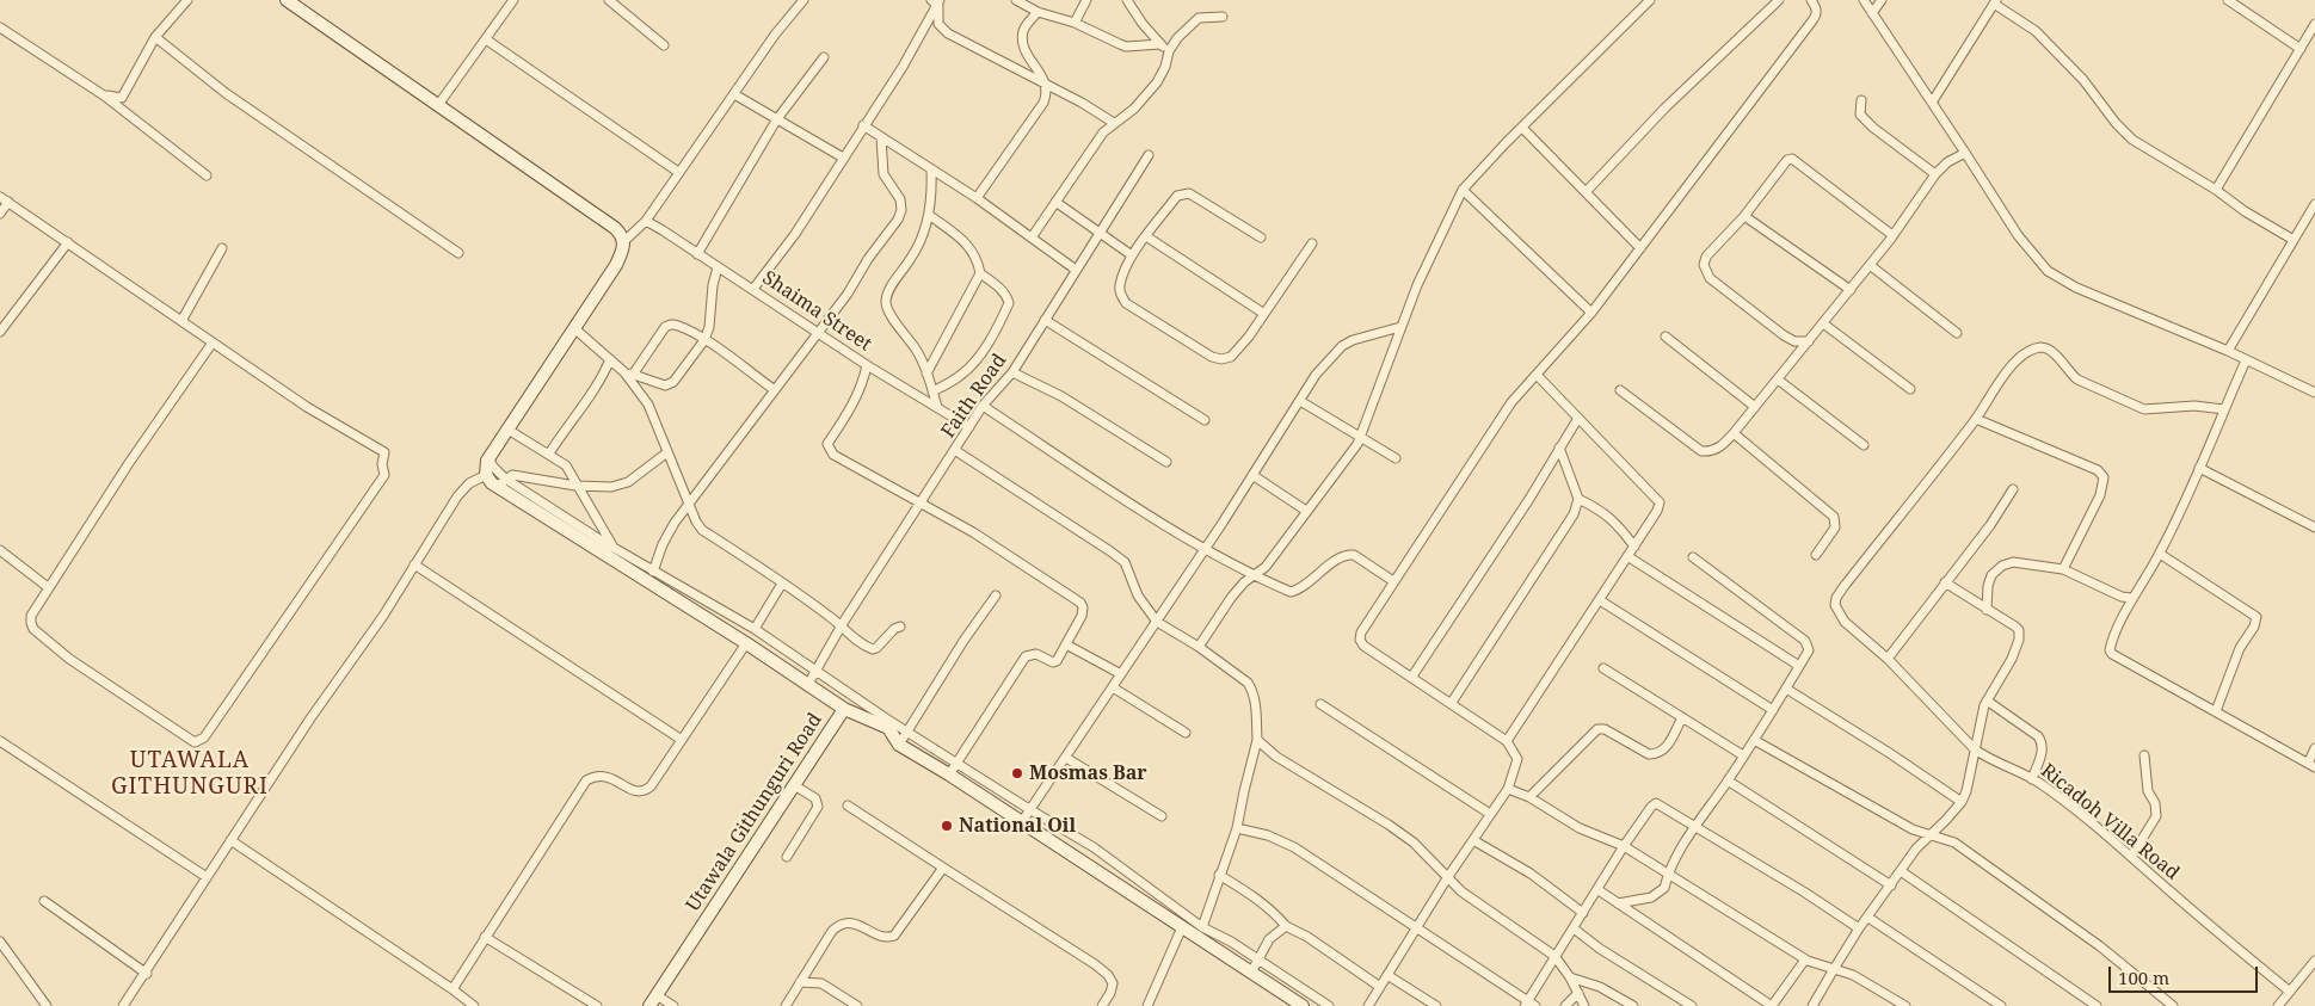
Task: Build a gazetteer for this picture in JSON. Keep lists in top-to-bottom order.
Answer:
{
  "streets": {
    "street": [
      "Shaima Street",
      "Faith Road",
      "Utawala Githunguri Road",
      "Ricadoh Villa Road"
    ]
  },
  "crossings": [
    ["Shaima Street", "Faith Road"]
  ],
  "districts": ["UTAWALA GITHUNGURI"],
  "places": ["Mosmas Bar", "National Oil"],
  "scale_bar": "100 m"
}
